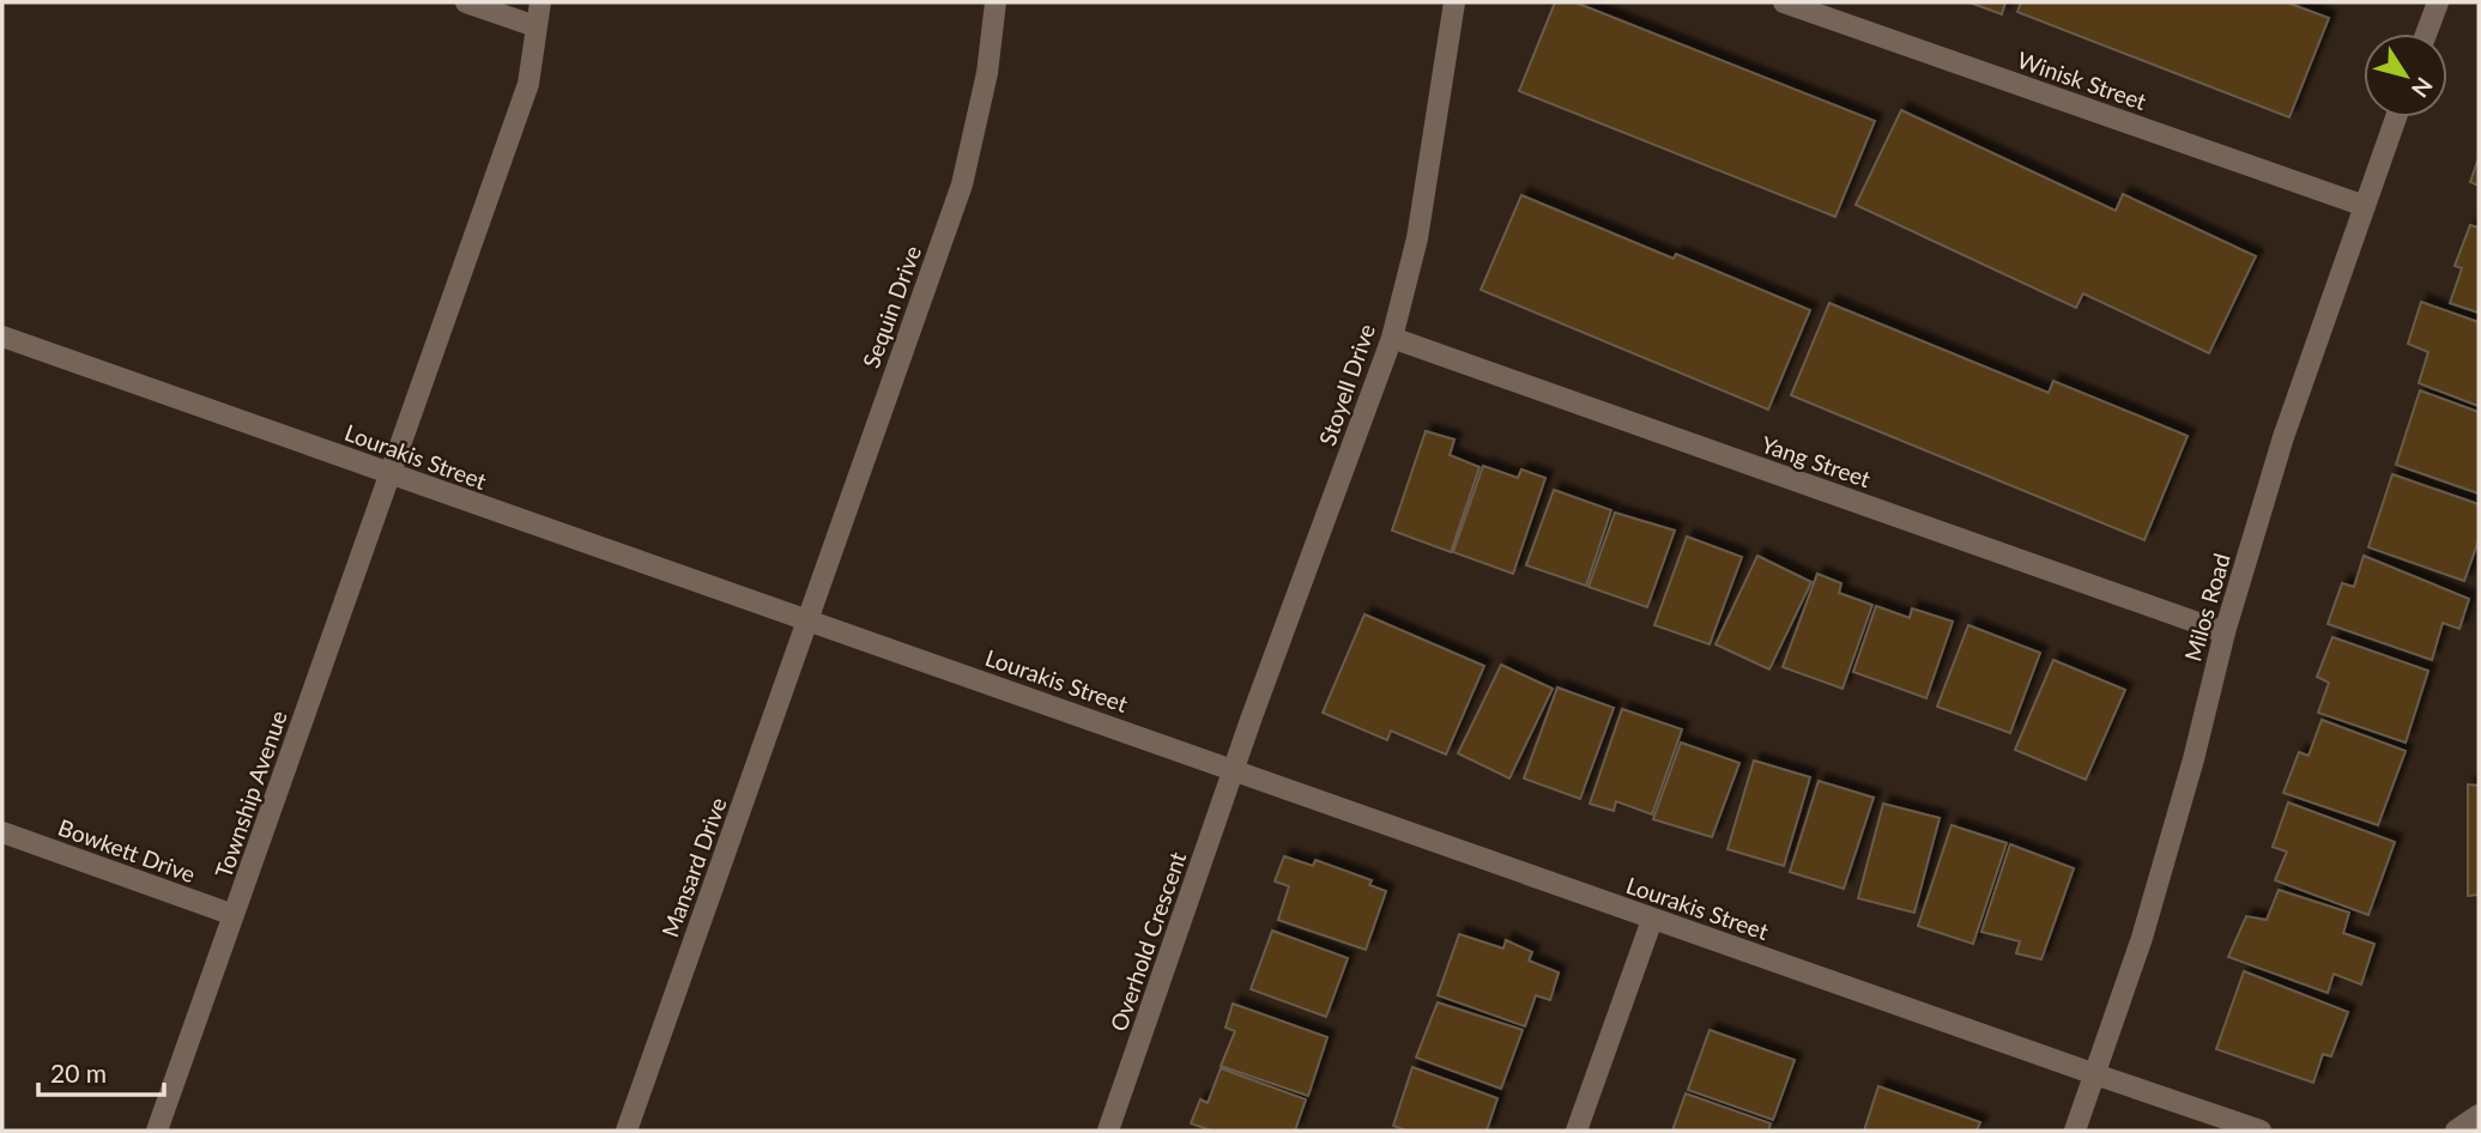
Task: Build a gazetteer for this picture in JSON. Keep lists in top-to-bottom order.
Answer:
{
  "streets": {
    "street": [
      "Winisk Street",
      "Sequin Drive",
      "Stoyell Drive",
      "Lourakis Street",
      "Yang Street",
      "Milos Road",
      "Township Avenue",
      "Bowkett Drive",
      "Mansard Drive",
      "Overhold Crescent"
    ]
  },
  "crossings": [
    ["Winisk Street", "Milos Road"],
    ["Sequin Drive", "Lourakis Street"],
    ["Sequin Drive", "Mansard Drive"],
    ["Stoyell Drive", "Lourakis Street"],
    ["Stoyell Drive", "Yang Street"],
    ["Stoyell Drive", "Overhold Crescent"],
    ["Lourakis Street", "Milos Road"],
    ["Lourakis Street", "Township Avenue"],
    ["Lourakis Street", "Mansard Drive"],
    ["Lourakis Street", "Overhold Crescent"],
    ["Yang Street", "Milos Road"],
    ["Township Avenue", "Bowkett Drive"]
  ],
  "scale_bar": "20 m",
  "north": "bottom right"
}
